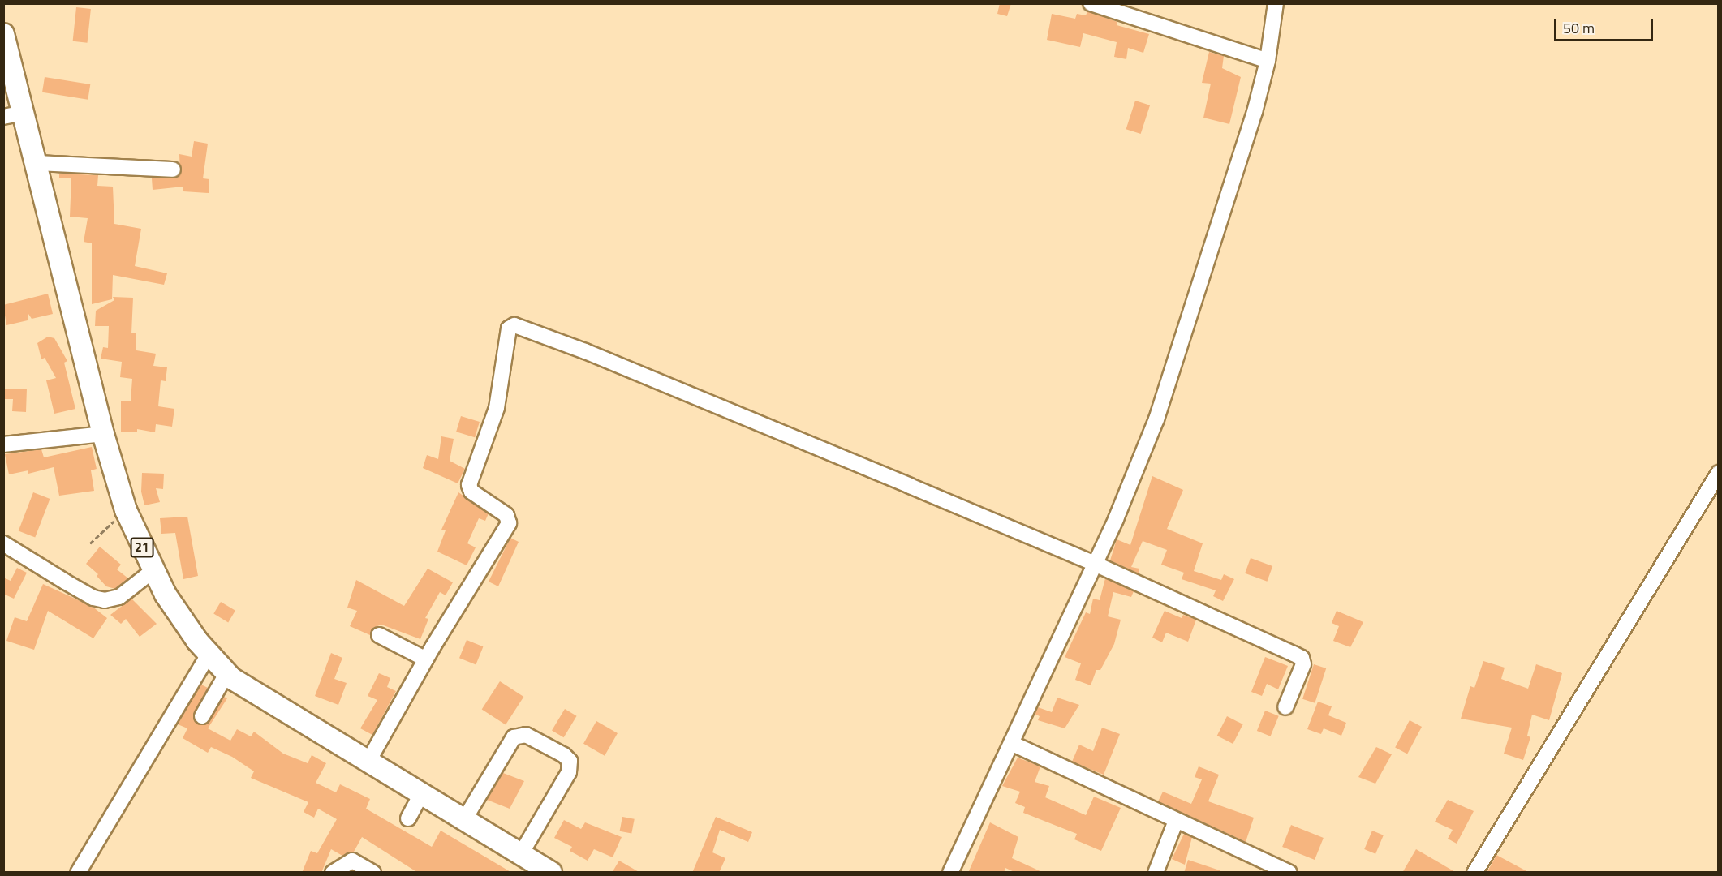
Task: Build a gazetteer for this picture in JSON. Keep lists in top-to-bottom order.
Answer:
{
  "streets": {
    "highway": ["21"]
  },
  "scale_bar": "50 m"
}
